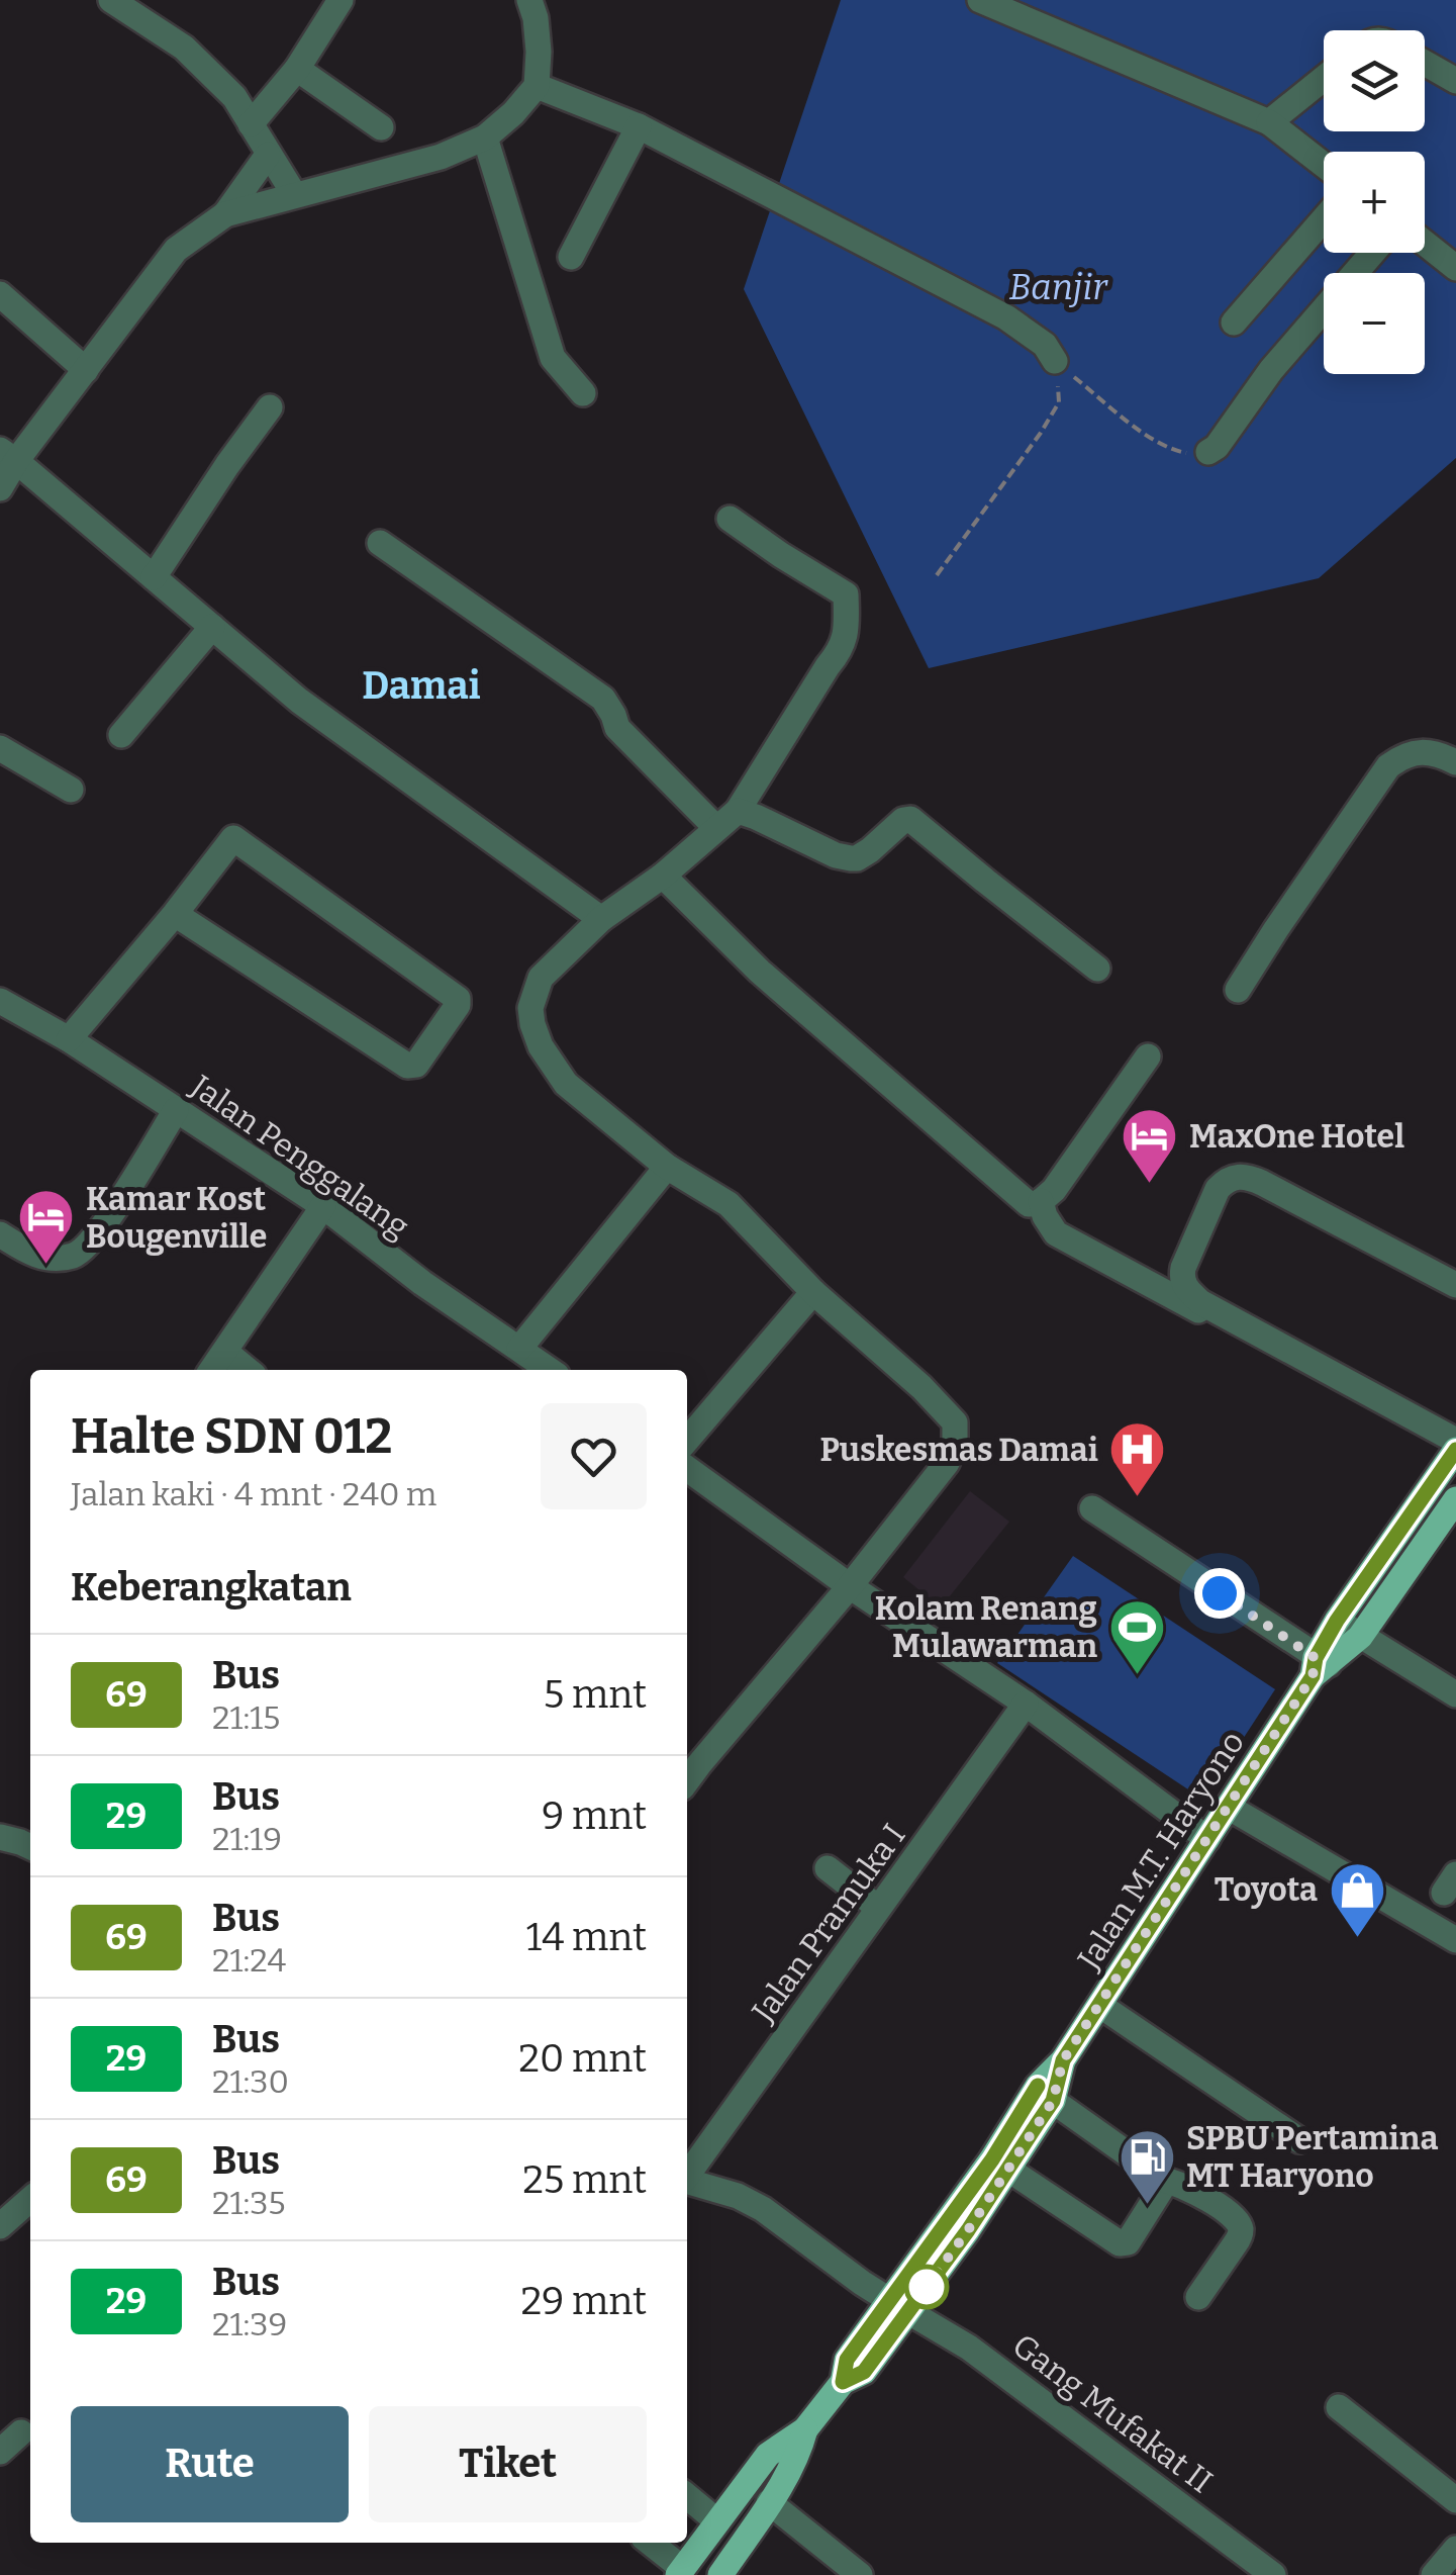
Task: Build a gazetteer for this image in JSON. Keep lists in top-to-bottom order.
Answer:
{
  "streets": {
    "main road": ["Jalan M.T. Haryono"],
    "street": ["Jalan Penggalang", "Jalan Pramuka I", "Gang Mufakat II"]
  },
  "crossings": [
    ["Jalan M.T. Haryono", "Gang Mufakat II"]
  ],
  "districts": ["Damai"],
  "water": ["Banjir"],
  "places": {
    "hotel": ["MaxOne Hotel", "Kamar Kost Bougenville"],
    "hospital": ["Puskesmas Damai"],
    "sports": ["Kolam Renang Mulawarman"],
    "shop": ["Toyota"],
    "fuel station": ["SPBU Pertamina MT Haryono"]
  },
  "lines": ["bus line 69"],
  "page": {
    "map_buttons": ["+", "−"],
    "heading": [
      ["Halte SDN 012", "Jalan kaki · 4 mnt · 240 m"],
      "Keberangkatan"
    ],
    "list": [
      {
        "mark": "69",
        "name": "Bus",
        "note": "21:15",
        "value": "5 mnt"
      },
      {
        "mark": "29",
        "name": "Bus",
        "note": "21:19",
        "value": "9 mnt"
      },
      {
        "mark": "69",
        "name": "Bus",
        "note": "21:24",
        "value": "14 mnt"
      },
      {
        "mark": "29",
        "name": "Bus",
        "note": "21:30",
        "value": "20 mnt"
      },
      {
        "mark": "69",
        "name": "Bus",
        "note": "21:35",
        "value": "25 mnt"
      },
      {
        "mark": "29",
        "name": "Bus",
        "note": "21:39",
        "value": "29 mnt"
      }
    ],
    "buttons": ["Rute", "Tiket"]
  }
}
